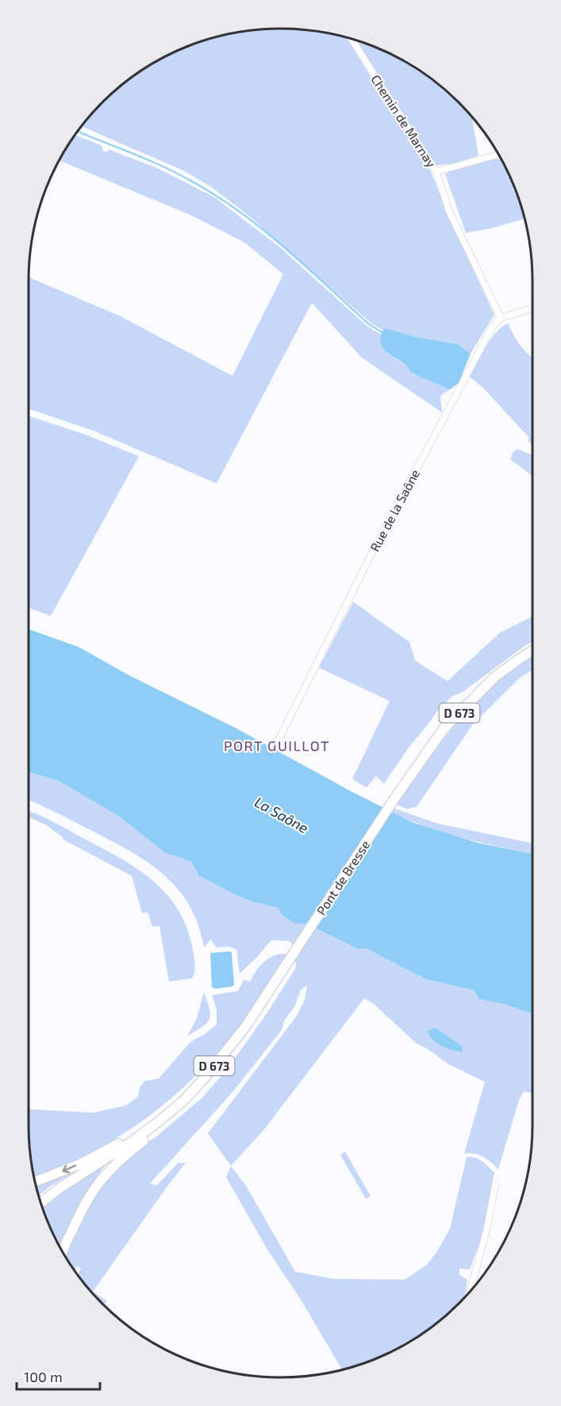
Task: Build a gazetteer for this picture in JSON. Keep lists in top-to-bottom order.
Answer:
{
  "streets": {
    "main road": ["D 673", "Pont de Bresse"],
    "street": ["Chemin de Marnay", "Rue de la Saône"]
  },
  "crossings": [
    ["Chemin de Marnay", "Rue de la Saône"],
    ["D 673", "Pont de Bresse"]
  ],
  "districts": ["PORT GUILLOT"],
  "water": ["La Saône"],
  "scale_bar": "100 m"
}
